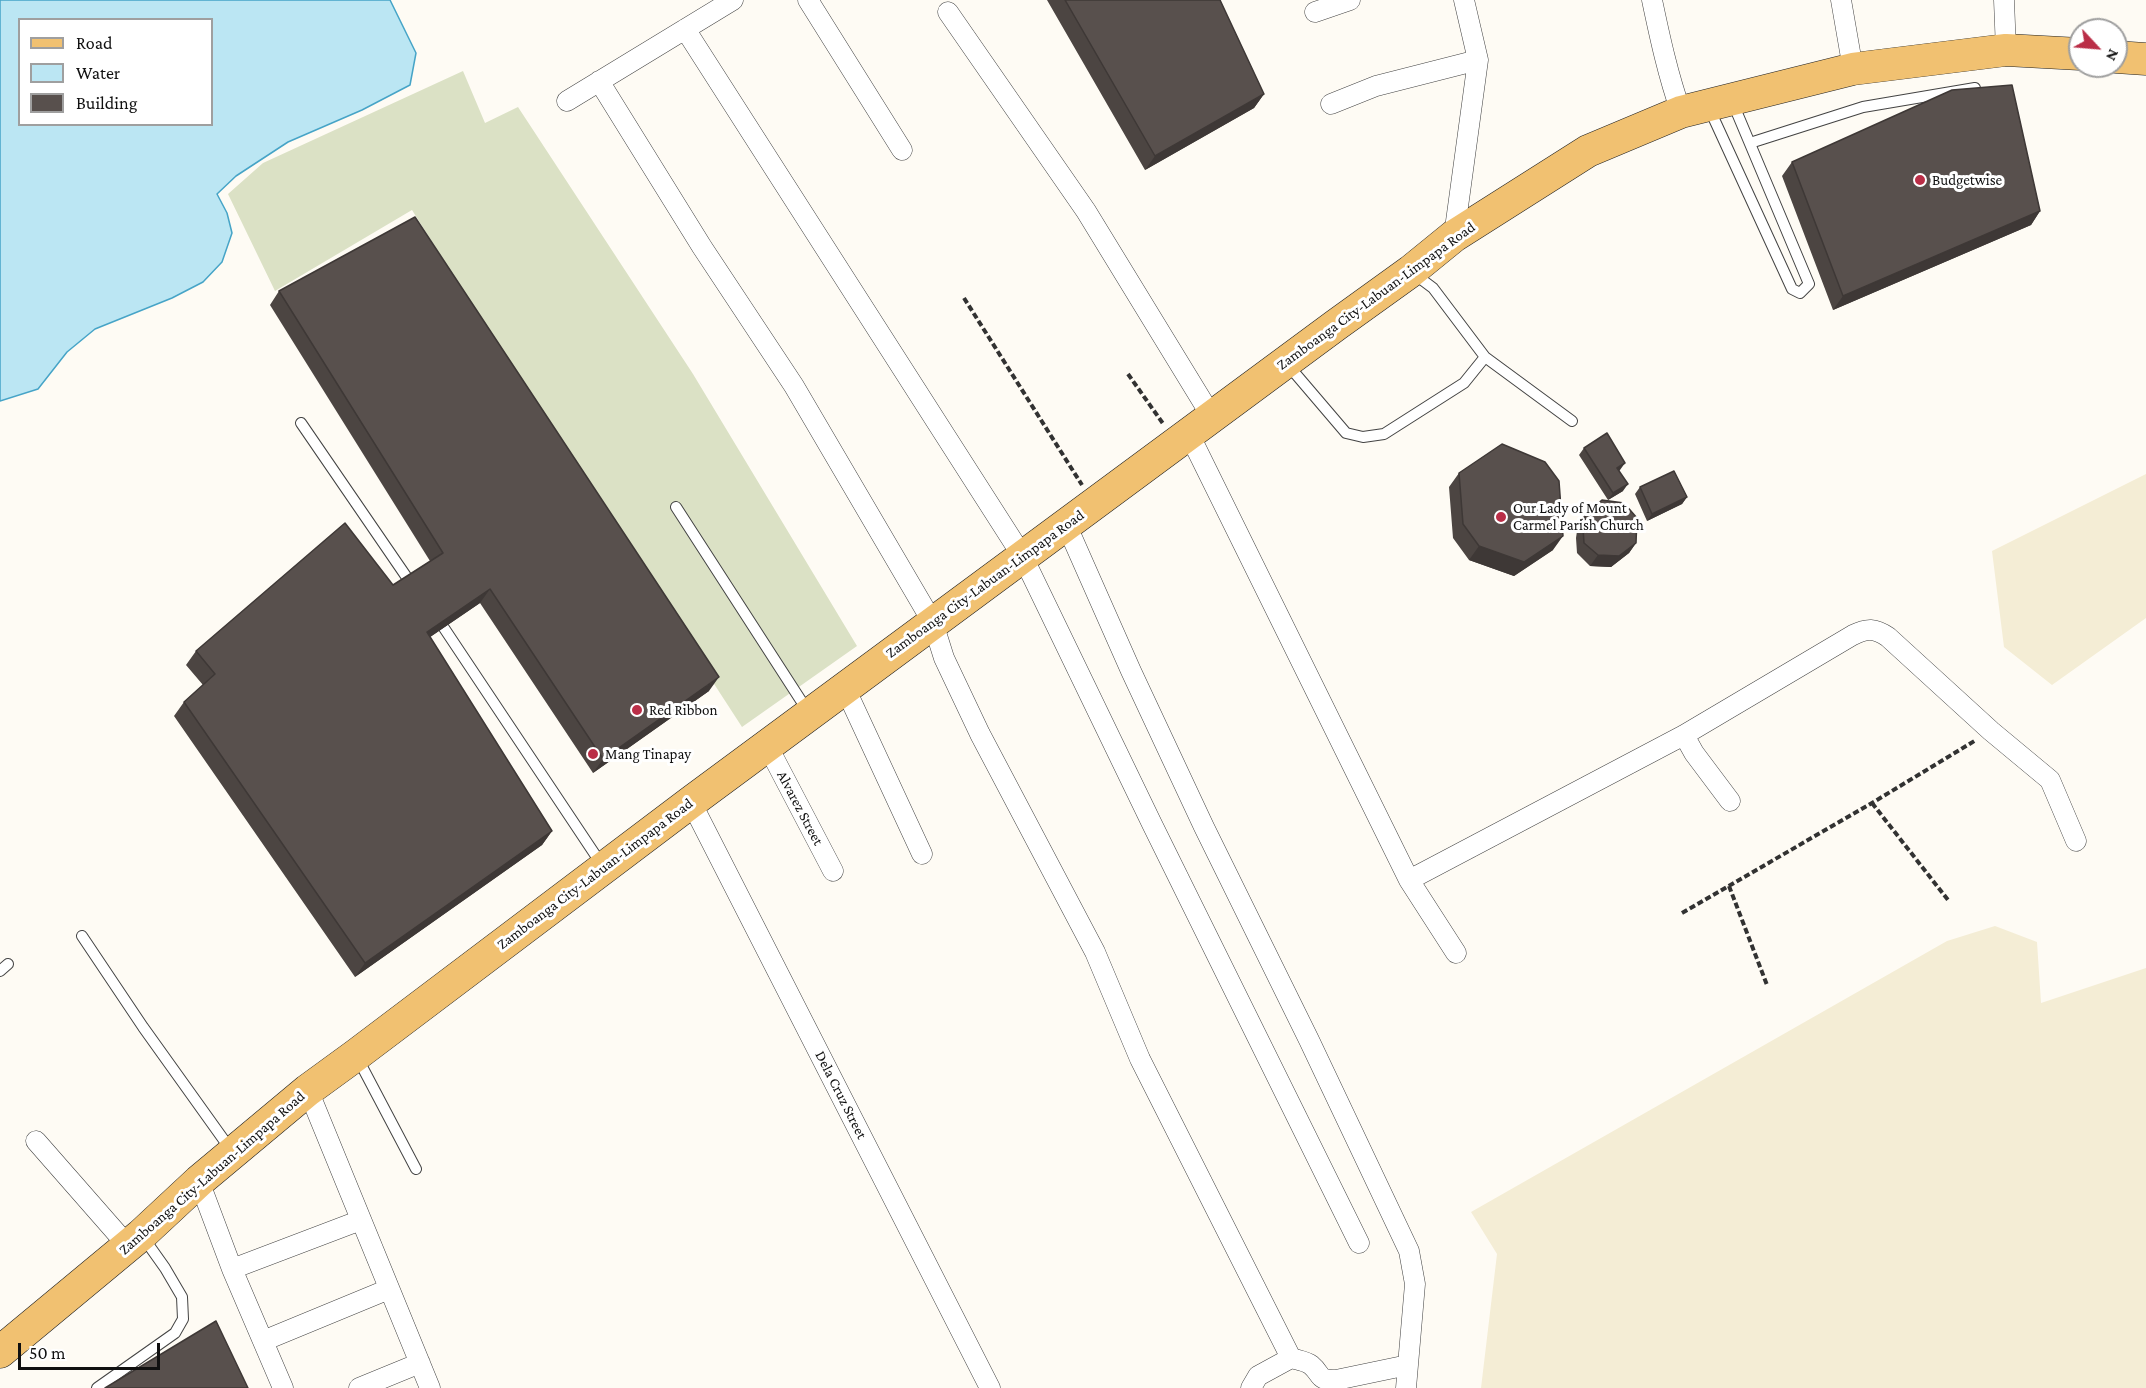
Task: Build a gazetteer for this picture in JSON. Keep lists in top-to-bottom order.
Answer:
{
  "streets": {
    "main road": ["Zamboanga City-Labuan-Limpapa Road"],
    "street": ["Alvarez Street", "Dela Cruz Street"]
  },
  "crossings": [
    ["Zamboanga City-Labuan-Limpapa Road", "Alvarez Street"],
    ["Zamboanga City-Labuan-Limpapa Road", "Dela Cruz Street"]
  ],
  "places": [
    "Budgetwise",
    "Our Lady of Mount Carmel Parish Church",
    "Red Ribbon",
    "Mang Tinapay"
  ],
  "legend": ["Road", "Water", "Building"],
  "scale_bar": "50 m",
  "north": "bottom right"
}
